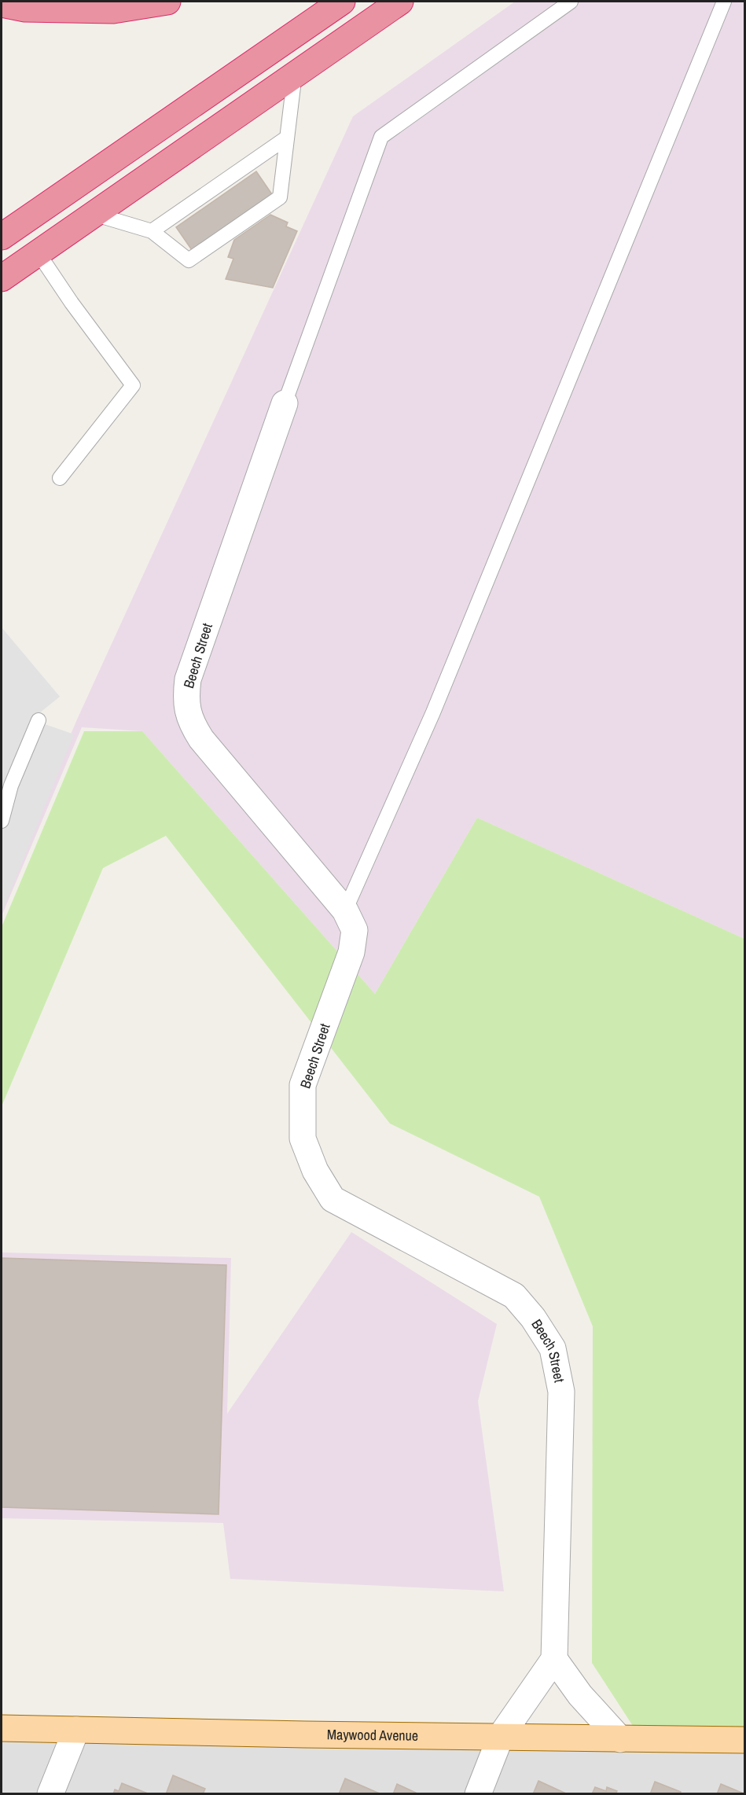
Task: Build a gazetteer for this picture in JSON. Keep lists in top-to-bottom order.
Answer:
{
  "streets": {
    "main road": ["Maywood Avenue"],
    "street": ["Beech Street"]
  }
}
